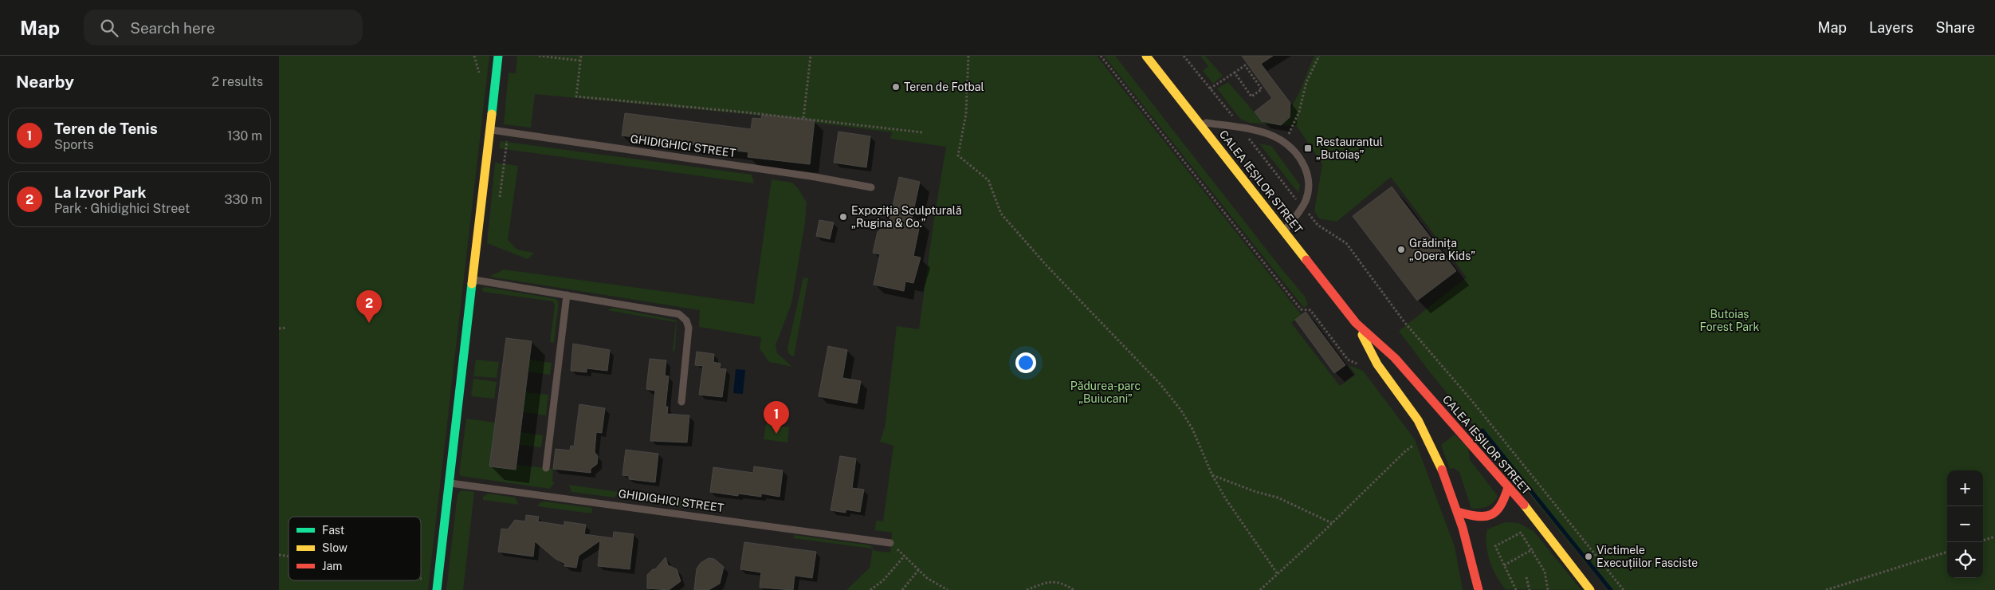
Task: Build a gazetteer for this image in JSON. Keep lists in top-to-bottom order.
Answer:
{
  "streets": {
    "main road": ["CALEA IEȘILOR STREET"],
    "lane": ["GHIDIGHICI STREET"]
  },
  "parks": ["Butoiaș Forest Park", "Pădurea-parc „Buiucani”"],
  "places": {
    "other": [
      "Teren de Fotbal",
      "Expoziția Sculpturală „Rugina & Co.”",
      "Grădinița „Opera Kids”",
      "Victimele Execuțiilor Fasciste"
    ],
    "transit": ["Restaurantul „Butoiaș”"]
  },
  "legend": ["Fast", "Slow", "Jam"],
  "page": {
    "header": "Map",
    "search": "Search here",
    "nav": ["Map", "Layers", "Share"],
    "heading": ["Nearby", "2 results"],
    "list": [
      {
        "mark": "1",
        "name": "Teren de Tenis",
        "note": "Sports",
        "value": "130 m"
      },
      {
        "mark": "2",
        "name": "La Izvor Park",
        "note": "Park · Ghidighici Street",
        "value": "330 m"
      }
    ],
    "pins": ["2", "1"],
    "map_buttons": ["+", "−"]
  }
}
